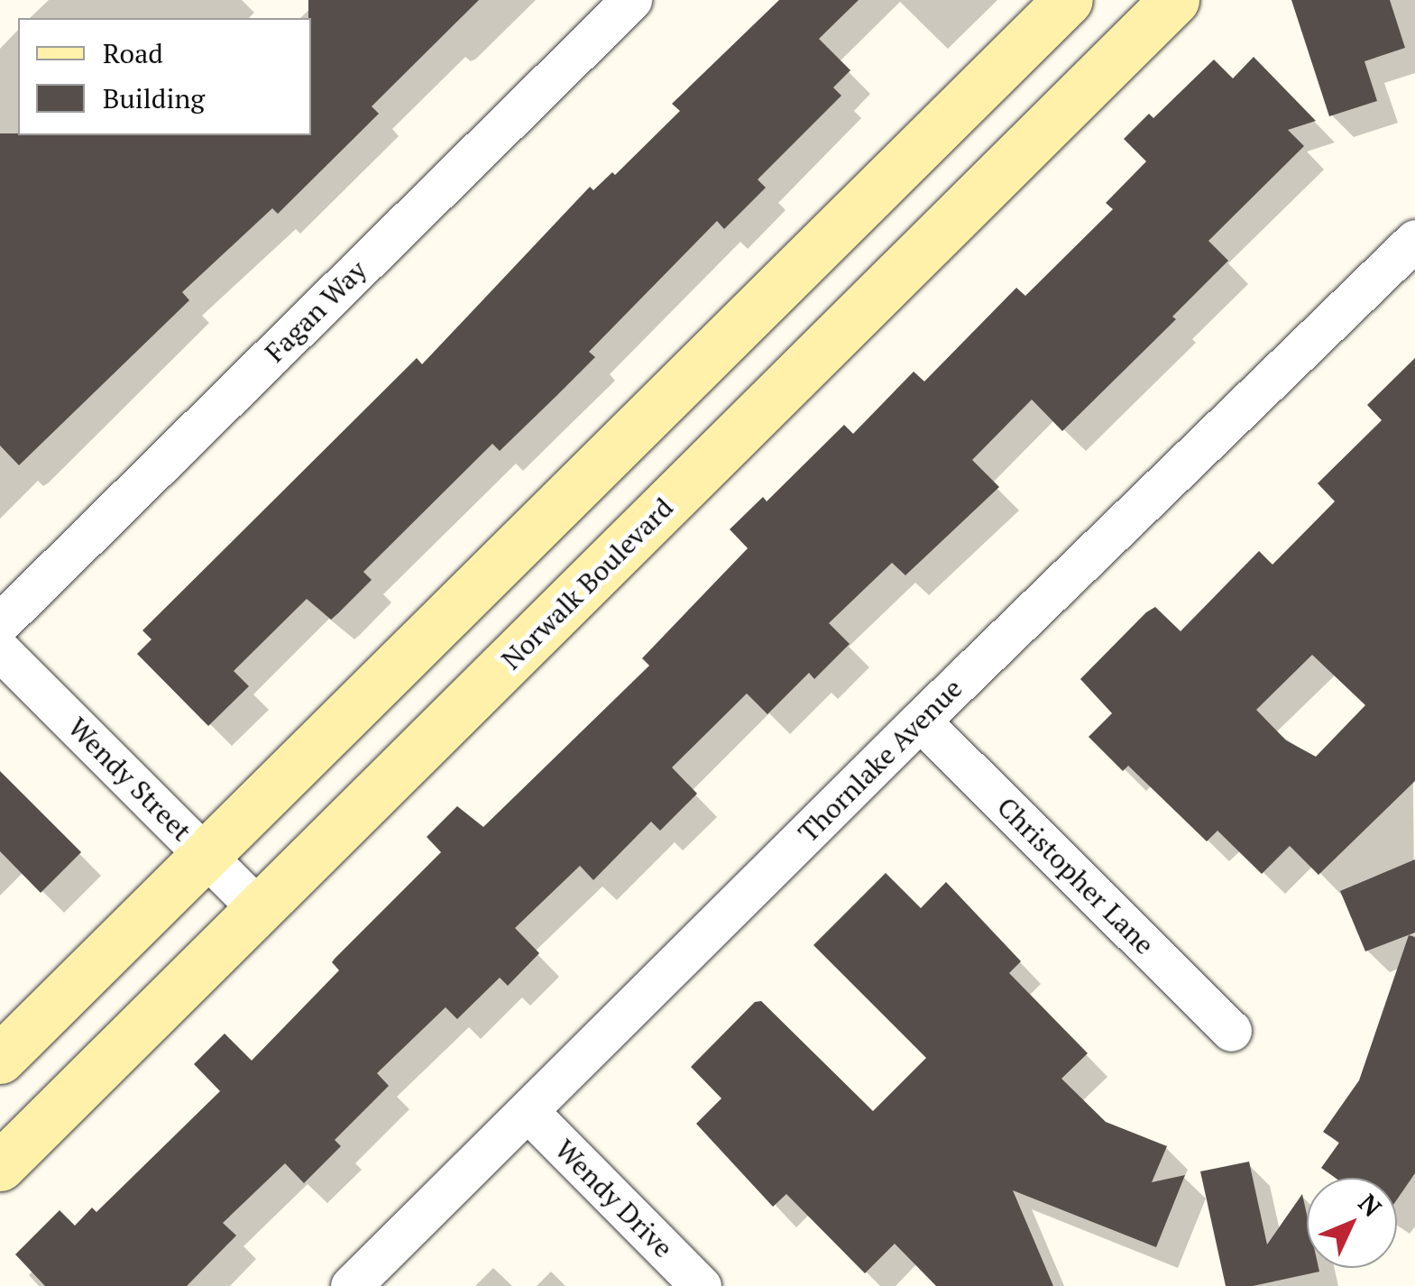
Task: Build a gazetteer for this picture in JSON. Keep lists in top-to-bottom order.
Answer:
{
  "streets": {
    "main road": ["Norwalk Boulevard"],
    "street": [
      "Fagan Way",
      "Thornlake Avenue",
      "Wendy Street",
      "Christopher Lane",
      "Wendy Drive"
    ]
  },
  "crossings": [
    ["Norwalk Boulevard", "Wendy Street"],
    ["Thornlake Avenue", "Christopher Lane"],
    ["Thornlake Avenue", "Wendy Drive"]
  ],
  "legend": ["Road", "Building"],
  "north": "top right"
}
